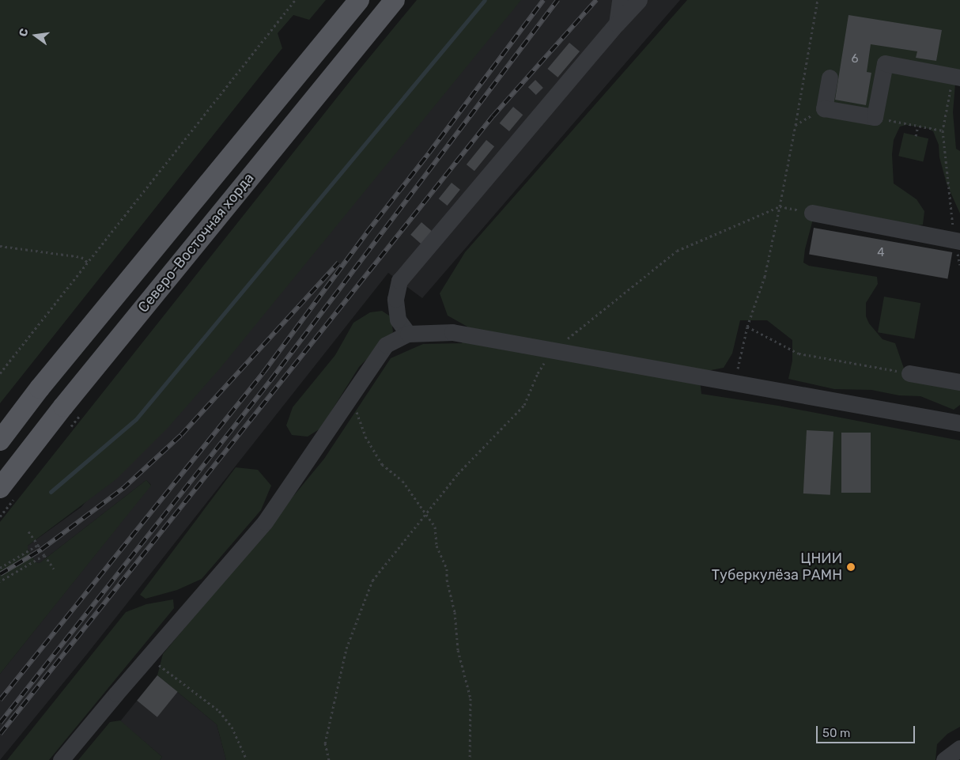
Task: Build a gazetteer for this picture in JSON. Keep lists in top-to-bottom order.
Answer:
{
  "streets": {
    "main road": ["Северо-Восточная хорда"]
  },
  "places": ["ЦНИИ Туберкулёза РАМН"],
  "house_numbers": ["6", "4"],
  "scale_bar": "50 m",
  "north": "left"
}
